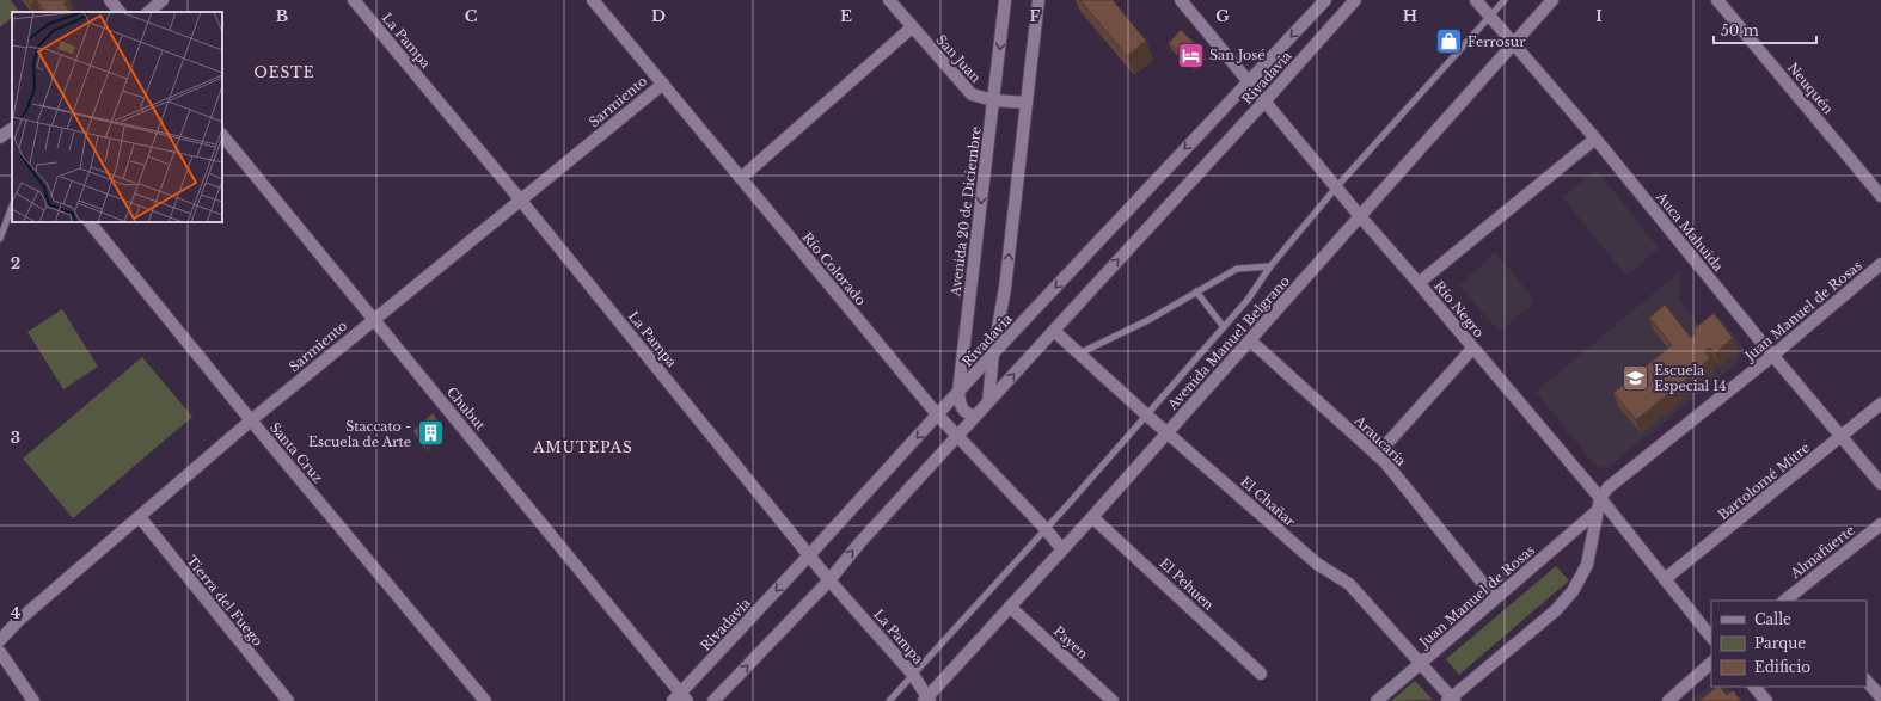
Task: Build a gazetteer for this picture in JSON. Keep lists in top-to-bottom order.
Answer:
{
  "streets": {
    "street": [
      "La Pampa",
      "San Juan",
      "Rivadavia",
      "Neuquén",
      "Sarmiento",
      "Avenida 20 de Diciembre",
      "Auca Mahuida",
      "Río Colorado",
      "Río Negro",
      "Juan Manuel de Rosas",
      "Avenida Manuel Belgrano",
      "Chubut",
      "Araucaria",
      "Santa Cruz",
      "Bartolomé Mitre",
      "El Chañar",
      "Almafuerte",
      "El Pehuen",
      "Tierra del Fuego",
      "Payen"
    ]
  },
  "crossings": [
    ["La Pampa", "Rivadavia"],
    ["La Pampa", "Sarmiento"],
    ["La Pampa", "Avenida Manuel Belgrano"],
    ["San Juan", "Avenida 20 de Diciembre"],
    ["Rivadavia", "Avenida 20 de Diciembre"],
    ["Rivadavia", "Río Colorado"],
    ["Rivadavia", "Río Negro"],
    ["Rivadavia", "Chubut"],
    ["Rivadavia", "El Chañar"],
    ["Sarmiento", "Río Colorado"],
    ["Sarmiento", "Chubut"],
    ["Sarmiento", "Santa Cruz"],
    ["Sarmiento", "Tierra del Fuego"],
    ["Auca Mahuida", "Juan Manuel de Rosas"],
    ["Auca Mahuida", "Avenida Manuel Belgrano"],
    ["Auca Mahuida", "Bartolomé Mitre"],
    ["Río Colorado", "Avenida Manuel Belgrano"],
    ["Río Negro", "Juan Manuel de Rosas"],
    ["Río Negro", "Avenida Manuel Belgrano"],
    ["Río Negro", "Bartolomé Mitre"],
    ["Juan Manuel de Rosas", "Araucaria"],
    ["Juan Manuel de Rosas", "El Chañar"],
    ["Avenida Manuel Belgrano", "Araucaria"],
    ["Avenida Manuel Belgrano", "El Chañar"],
    ["Avenida Manuel Belgrano", "El Pehuen"],
    ["Avenida Manuel Belgrano", "Payen"]
  ],
  "districts": ["OESTE", "AMUTEPAS"],
  "places": {
    "shop": ["Ferrosur"],
    "hotel": ["San José"],
    "school or university": ["Escuela Especial 14"],
    "building": ["Staccato - Escuela de Arte"]
  },
  "legend": ["Calle", "Parque", "Edificio"],
  "scale_bar": "50 m",
  "grid": {
    "columns": [
      "B",
      "C",
      "D",
      "E",
      "F",
      "G",
      "H",
      "I"
    ],
    "rows": ["2", "3", "4"]
  }
}
